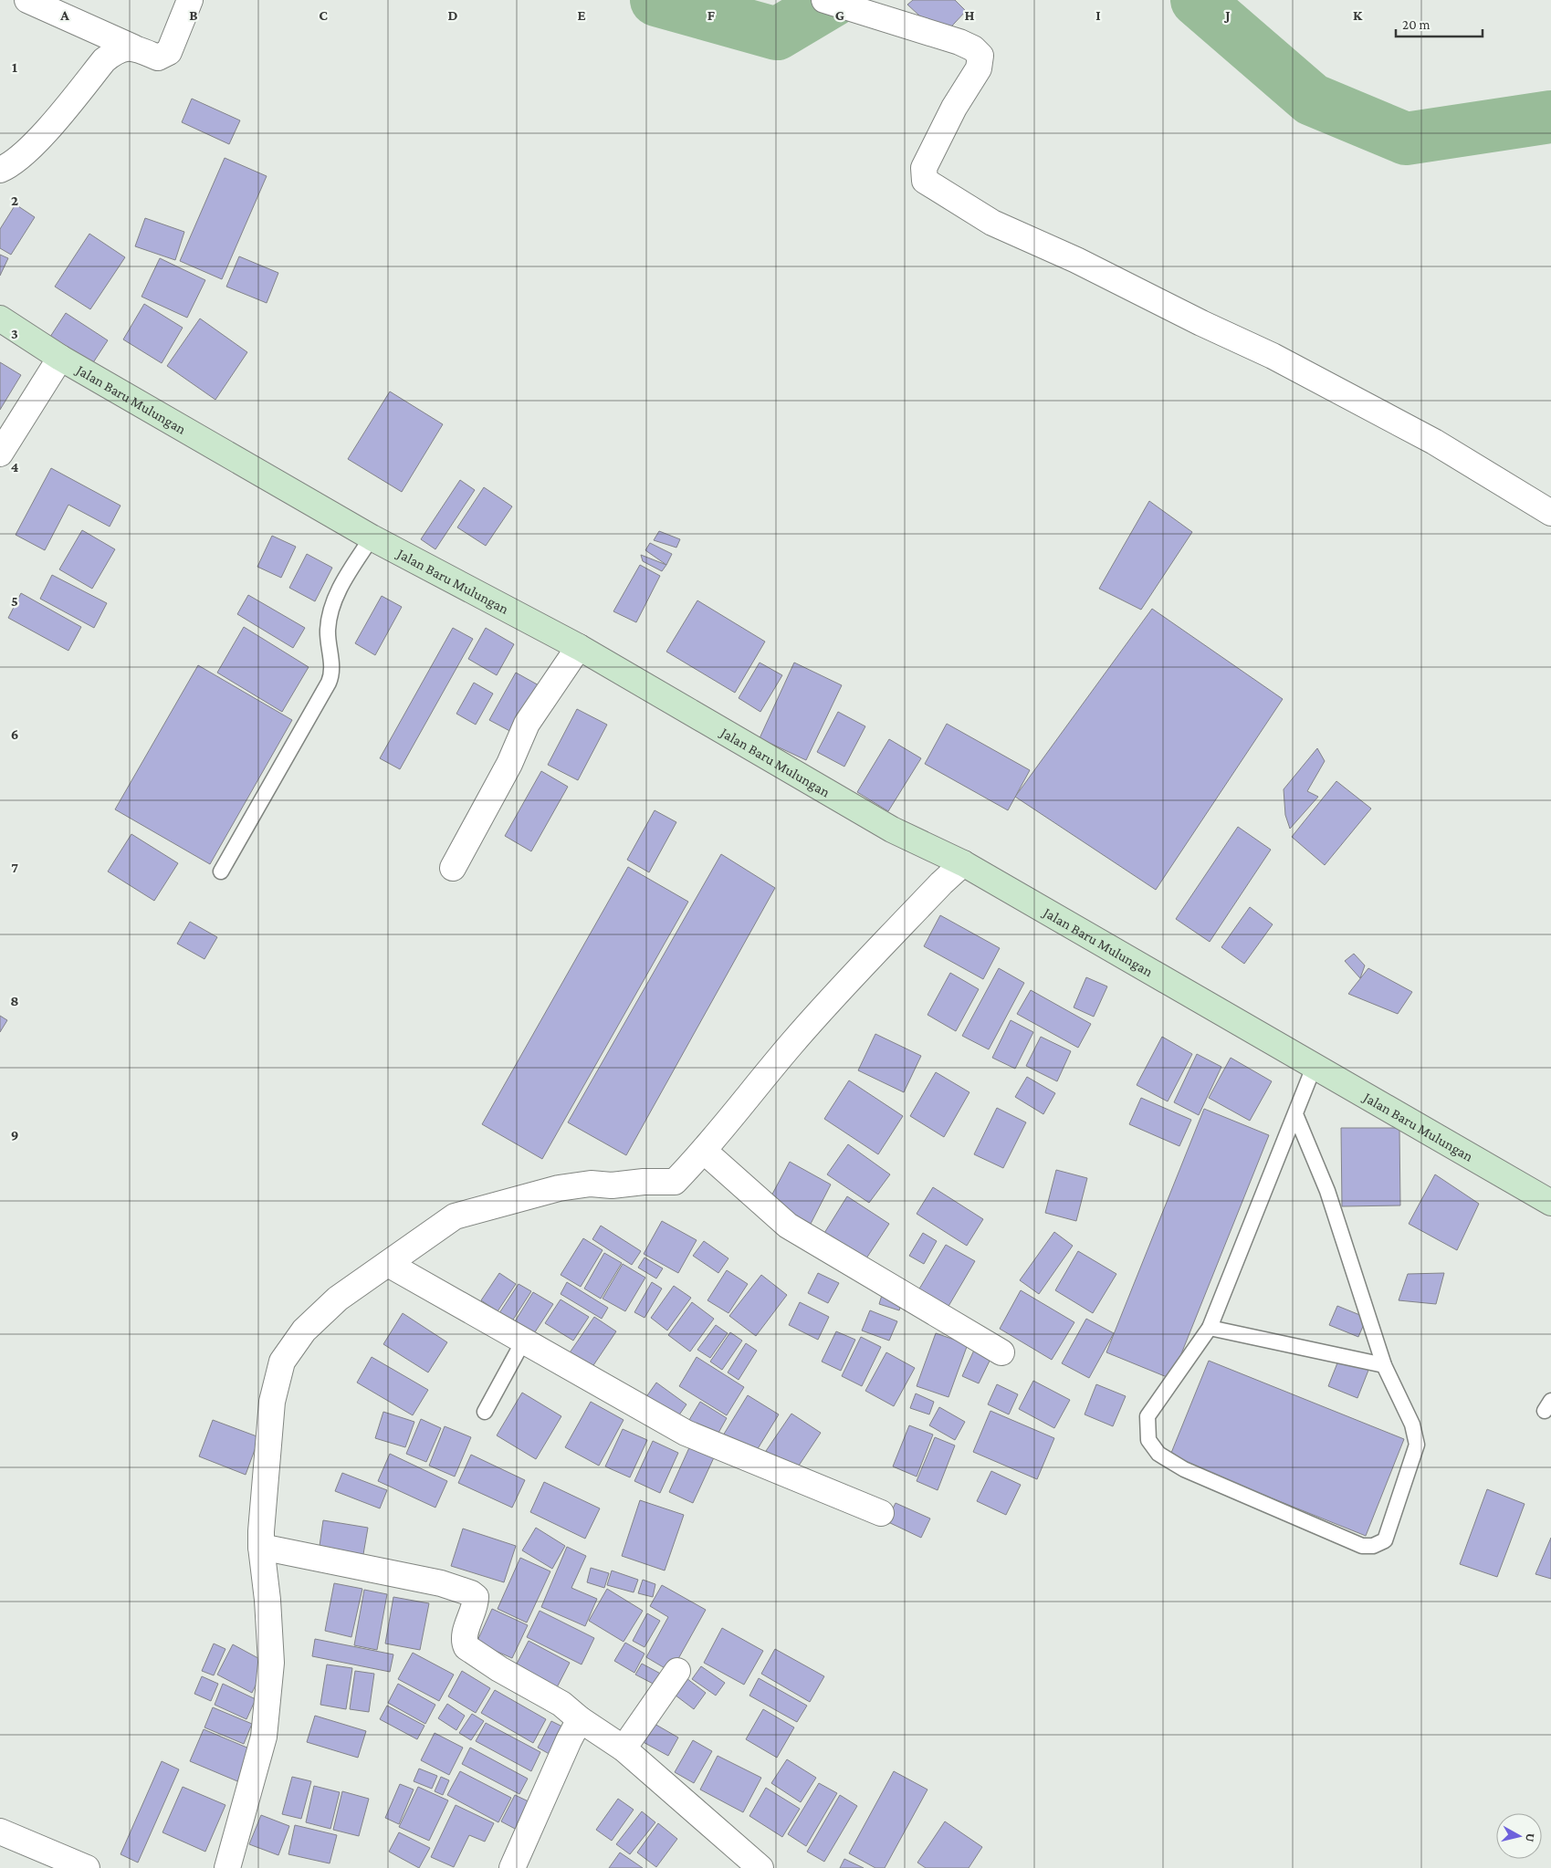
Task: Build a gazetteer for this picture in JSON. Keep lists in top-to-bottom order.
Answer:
{
  "streets": {
    "main road": ["Jalan Baru Mulungan"]
  },
  "scale_bar": "20 m",
  "north": "right",
  "grid": {
    "columns": [
      "A",
      "B",
      "C",
      "D",
      "E",
      "F",
      "G",
      "H",
      "I",
      "J",
      "K"
    ],
    "rows": [
      "1",
      "2",
      "3",
      "4",
      "5",
      "6",
      "7",
      "8",
      "9"
    ]
  }
}
